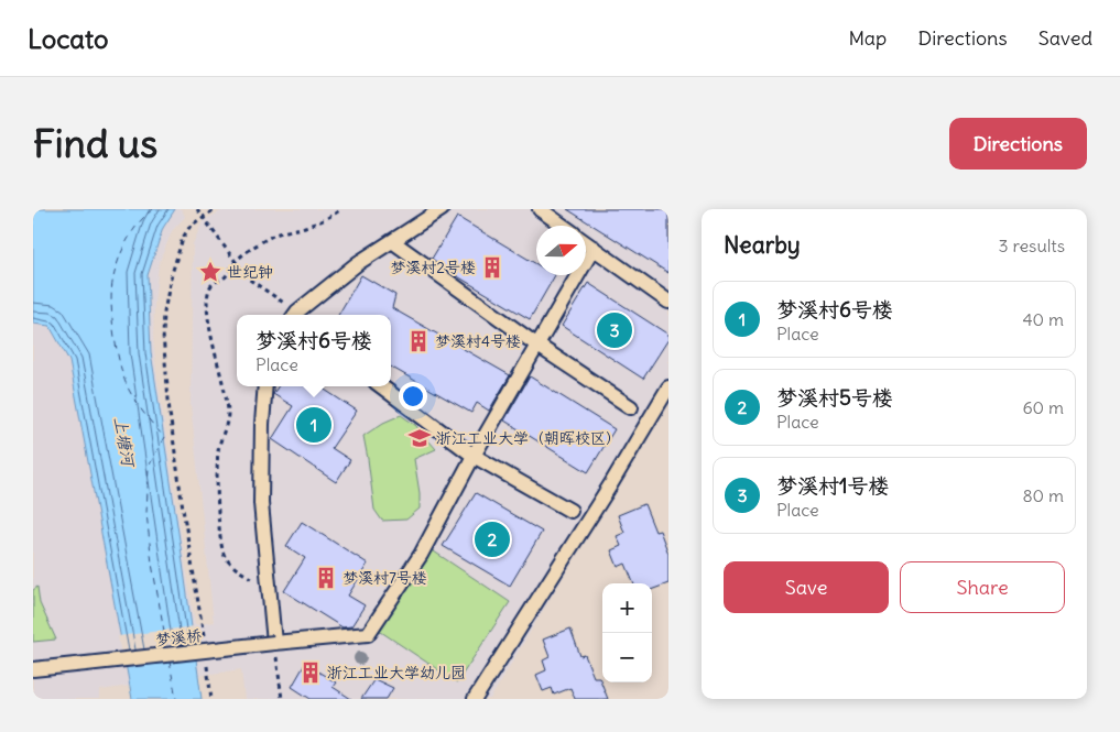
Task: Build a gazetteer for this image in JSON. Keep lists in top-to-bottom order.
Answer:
{
  "streets": {
    "street": ["梦溪桥"]
  },
  "water": ["上塘河"],
  "places": {
    "building": [
      "梦溪村2号楼",
      "梦溪村4号楼",
      "梦溪村7号楼",
      "浙江工业大学幼儿园"
    ],
    "place": ["世纪钟"],
    "school or university": ["浙江工业大学（朝晖校区）"]
  },
  "north": "right",
  "page": {
    "header": "Locato",
    "nav": ["Map", "Directions", "Saved"],
    "buttons": [
      "Directions",
      ["Save", "Share"]
    ],
    "title": "Find us",
    "heading": ["Nearby", "3 results"],
    "list": [
      {
        "mark": "1",
        "name": "梦溪村6号楼",
        "note": "Place",
        "value": "40 m"
      },
      {
        "mark": "2",
        "name": "梦溪村5号楼",
        "note": "Place",
        "value": "60 m"
      },
      {
        "mark": "3",
        "name": "梦溪村1号楼",
        "note": "Place",
        "value": "80 m"
      }
    ],
    "pins": ["3", "1", "2"],
    "popup": ["梦溪村6号楼", "Place"],
    "map_buttons": ["+", "−"]
  }
}
